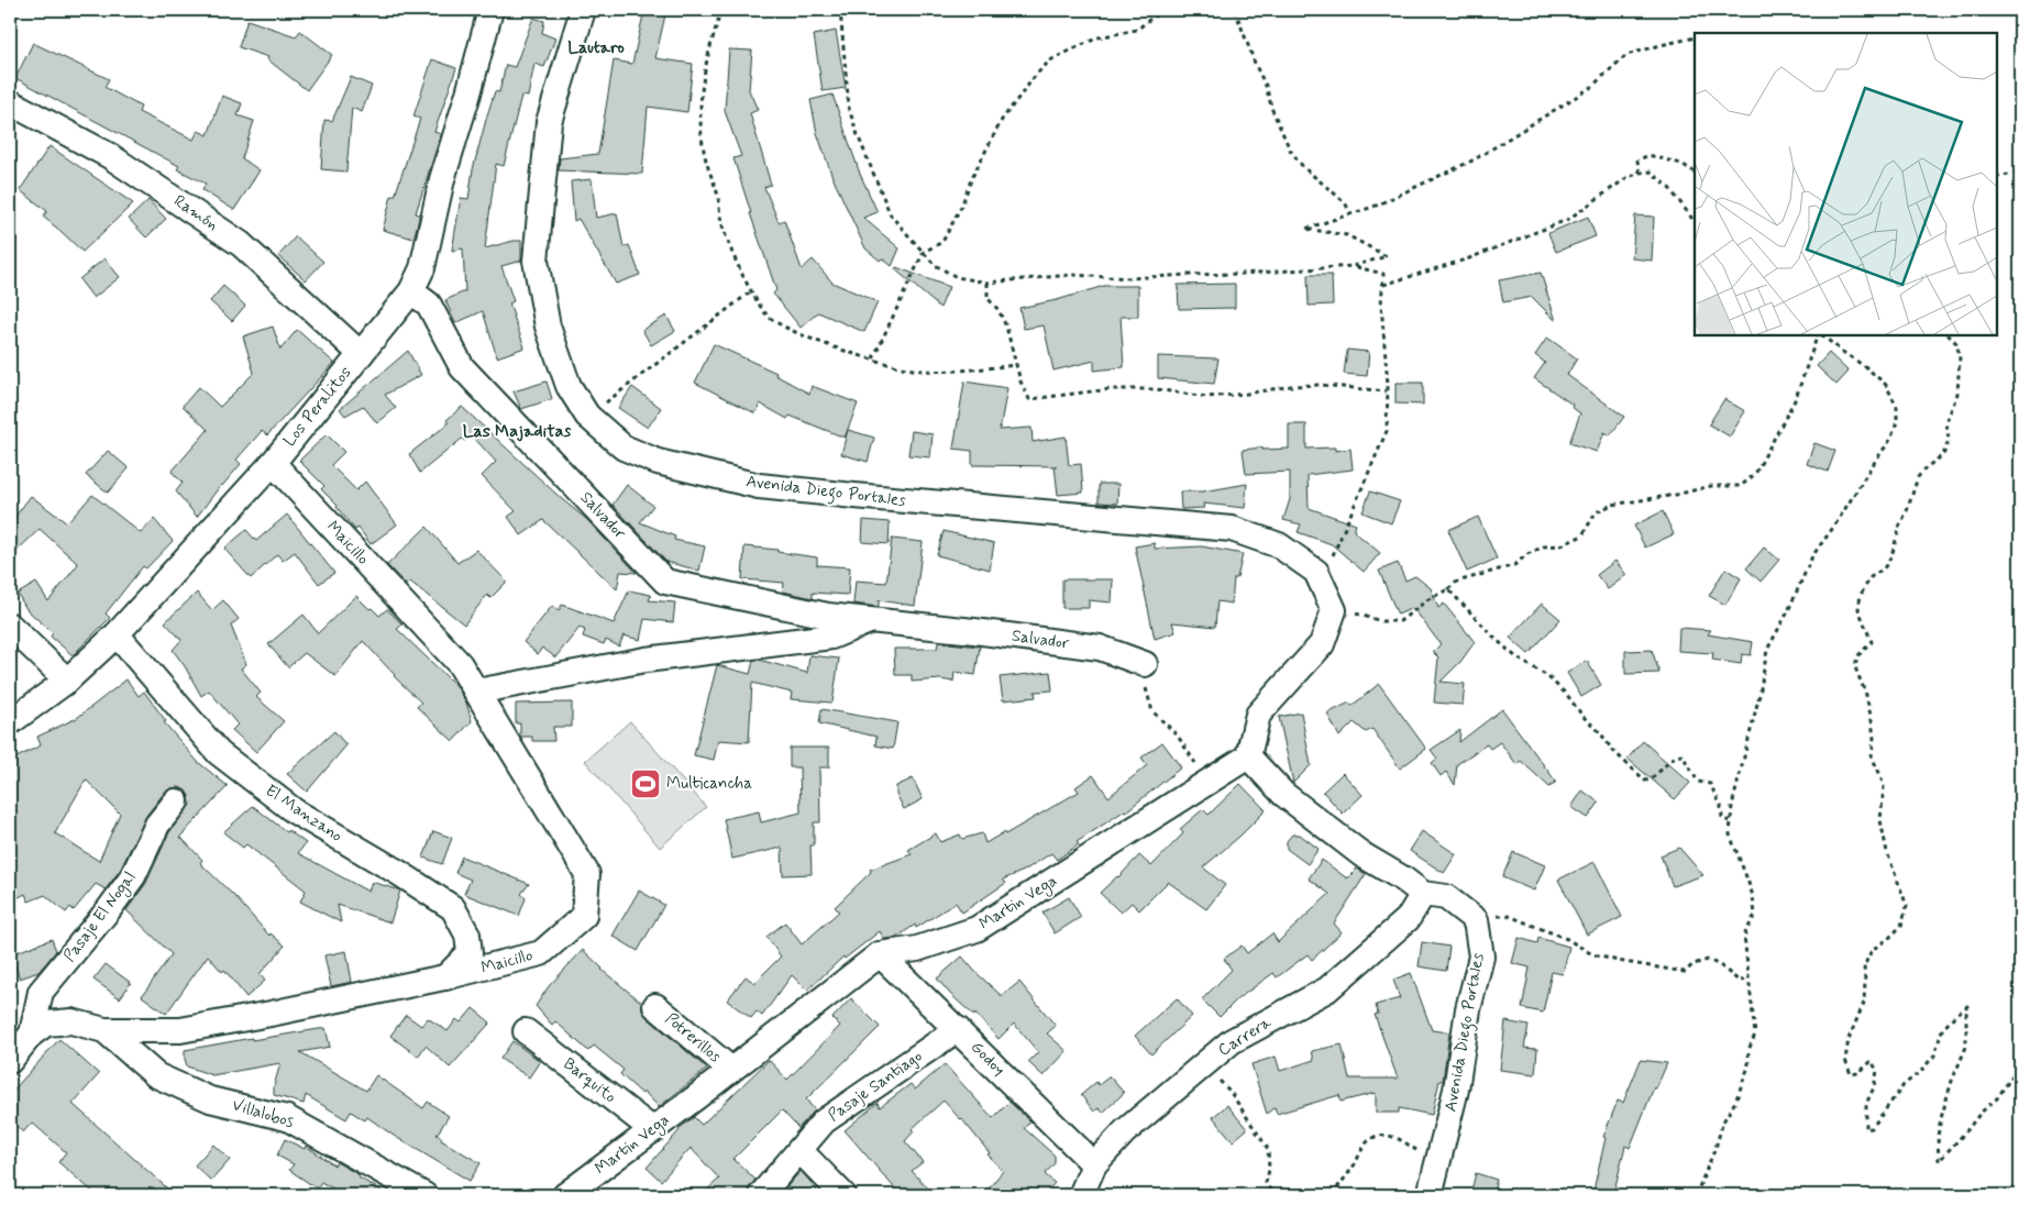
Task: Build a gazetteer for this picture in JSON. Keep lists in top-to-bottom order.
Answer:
{
  "streets": {
    "street": [
      "Ramón",
      "Los Peralitos",
      "Avenida Diego Portales",
      "Salvador",
      "Maicillo",
      "El Manzano",
      "Martin Vega",
      "Pasaje El Nogal",
      "Carrera",
      "Potrerillos",
      "Godoy",
      "Barquito",
      "Pasaje Santiago",
      "Villalobos"
    ]
  },
  "crossings": [
    ["Ramón", "Los Peralitos"],
    ["Los Peralitos", "Salvador"],
    ["Los Peralitos", "Maicillo"],
    ["Los Peralitos", "El Manzano"],
    ["Salvador", "Maicillo"],
    ["Maicillo", "El Manzano"],
    ["Maicillo", "Pasaje El Nogal"],
    ["Maicillo", "Villalobos"],
    ["Martin Vega", "Potrerillos"],
    ["Martin Vega", "Godoy"],
    ["Martin Vega", "Barquito"],
    ["Carrera", "Godoy"],
    ["Godoy", "Pasaje Santiago"]
  ],
  "districts": ["Lautaro", "Las Majaditas"],
  "places": {
    "sports": ["Multicancha"]
  }
}
